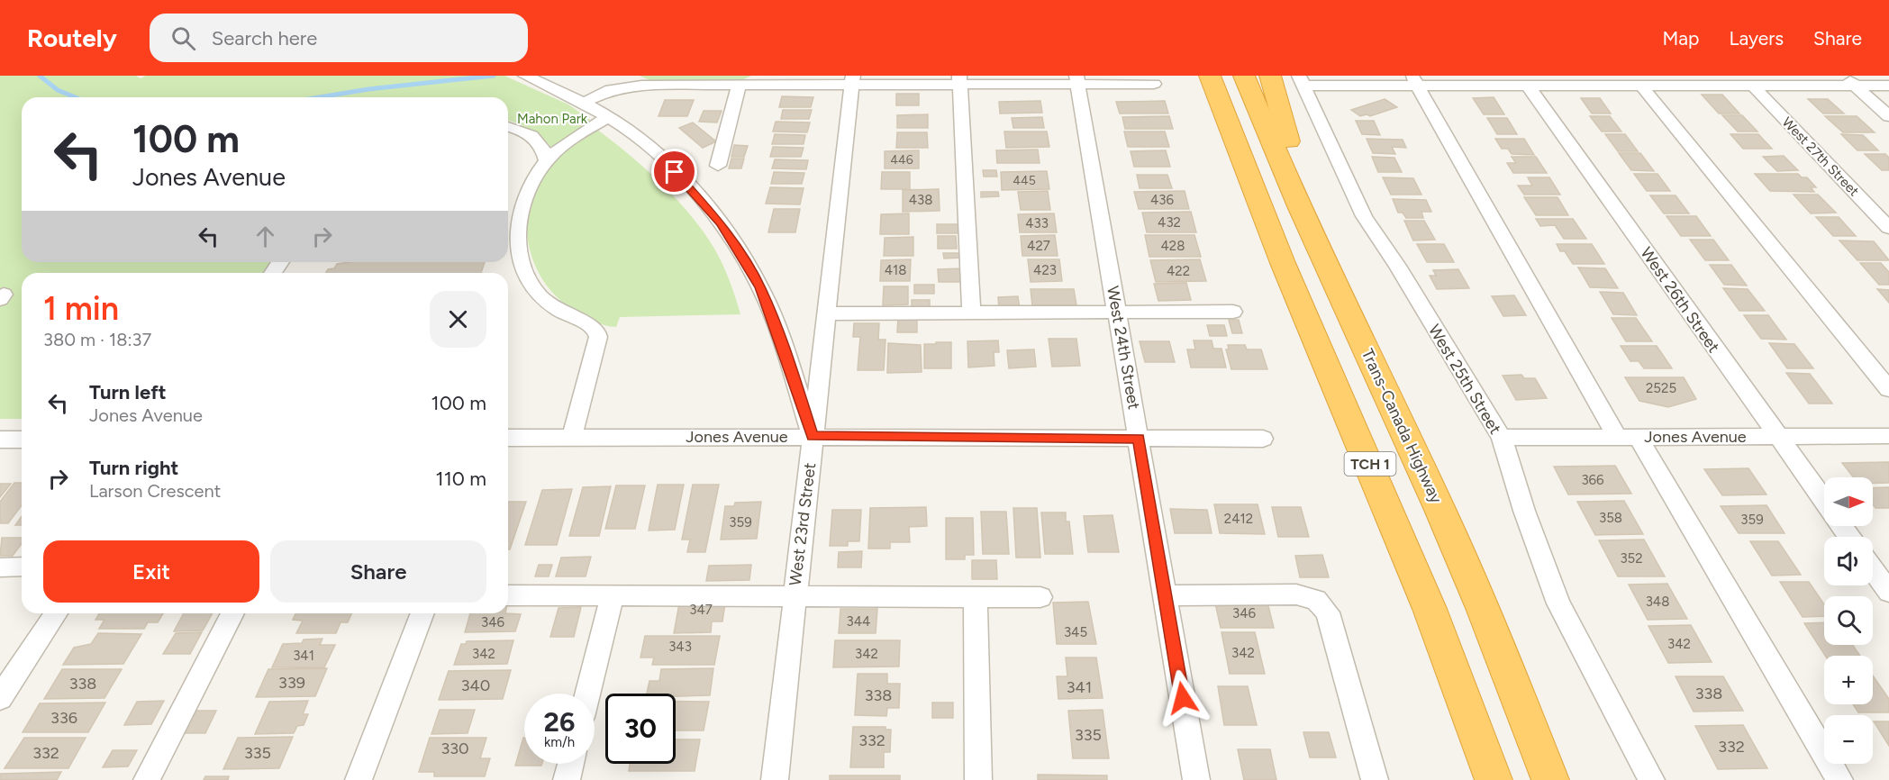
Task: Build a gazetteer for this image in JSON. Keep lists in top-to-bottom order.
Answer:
{
  "streets": {
    "highway": ["Trans-Canada Highway", "TCH 1"],
    "street": [
      "West 27th Street",
      "West 26th Street",
      "West 24th Street",
      "West 25th Street",
      "Jones Avenue",
      "West 23rd Street"
    ]
  },
  "crossings": [
    ["West 26th Street", "Jones Avenue"],
    ["West 24th Street", "Jones Avenue"],
    ["West 25th Street", "Jones Avenue"],
    ["Jones Avenue", "West 23rd Street"]
  ],
  "parks": ["Mahon Park"],
  "house_numbers": [
    "446",
    "445",
    "438",
    "436",
    "432",
    "433",
    "427",
    "428",
    "418",
    "423",
    "422",
    "2525",
    "366",
    "358",
    "2412",
    "359",
    "359",
    "352",
    "348",
    "347",
    "346",
    "344",
    "346",
    "345",
    "342",
    "343",
    "342",
    "342",
    "342",
    "341",
    "339",
    "338",
    "340",
    "341",
    "338",
    "338",
    "336",
    "335",
    "332",
    "332",
    "330",
    "332",
    "335"
  ],
  "north": "right",
  "page": {
    "header": "Routely",
    "search": "Search here",
    "nav": ["Map", "Layers", "Share"],
    "turn": ["100 m", "Jones Avenue"],
    "heading": ["1 min", "380 m · 18:37"],
    "list": [
      {
        "name": "Turn left",
        "note": "Jones Avenue",
        "value": "100 m"
      },
      {
        "name": "Turn right",
        "note": "Larson Crescent",
        "value": "110 m"
      }
    ],
    "map_buttons": ["+", "−"],
    "buttons": ["Exit", "Share"],
    "speed": "26 km/h",
    "limit": "30"
  }
}
